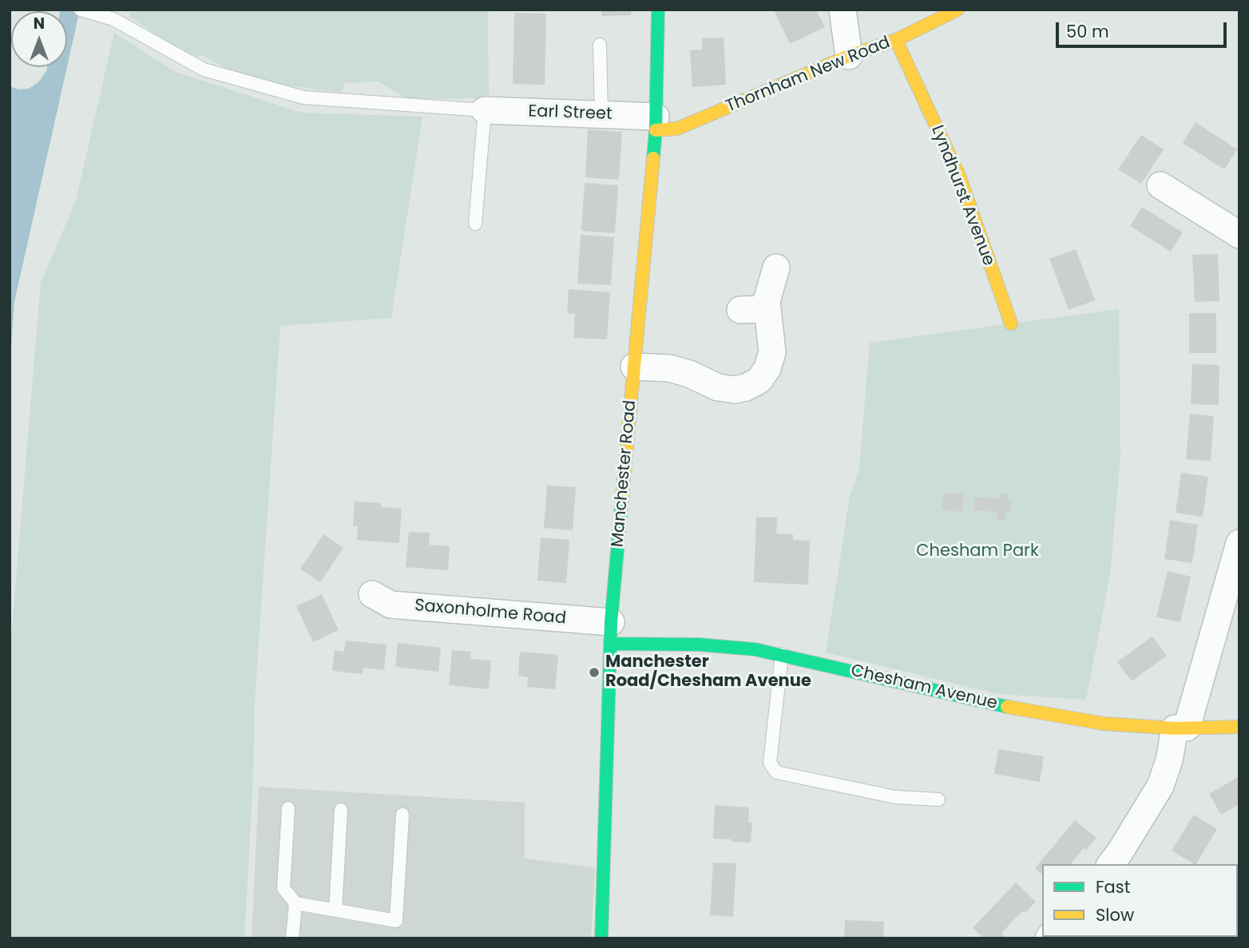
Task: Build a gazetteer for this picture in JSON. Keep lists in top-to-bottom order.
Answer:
{
  "streets": {
    "street": [
      "Thornham New Road",
      "Earl Street",
      "Lyndhurst Avenue",
      "Manchester Road",
      "Saxonholme Road",
      "Chesham Avenue"
    ]
  },
  "crossings": [
    ["Thornham New Road", "Earl Street"],
    ["Thornham New Road", "Lyndhurst Avenue"],
    ["Thornham New Road", "Manchester Road"],
    ["Earl Street", "Manchester Road"],
    ["Manchester Road", "Saxonholme Road"],
    ["Manchester Road", "Chesham Avenue"],
    ["Saxonholme Road", "Chesham Avenue"]
  ],
  "parks": ["Chesham Park"],
  "places": ["Manchester Road/Chesham Avenue"],
  "legend": ["Fast", "Slow"],
  "scale_bar": "50 m",
  "north": "top"
}
